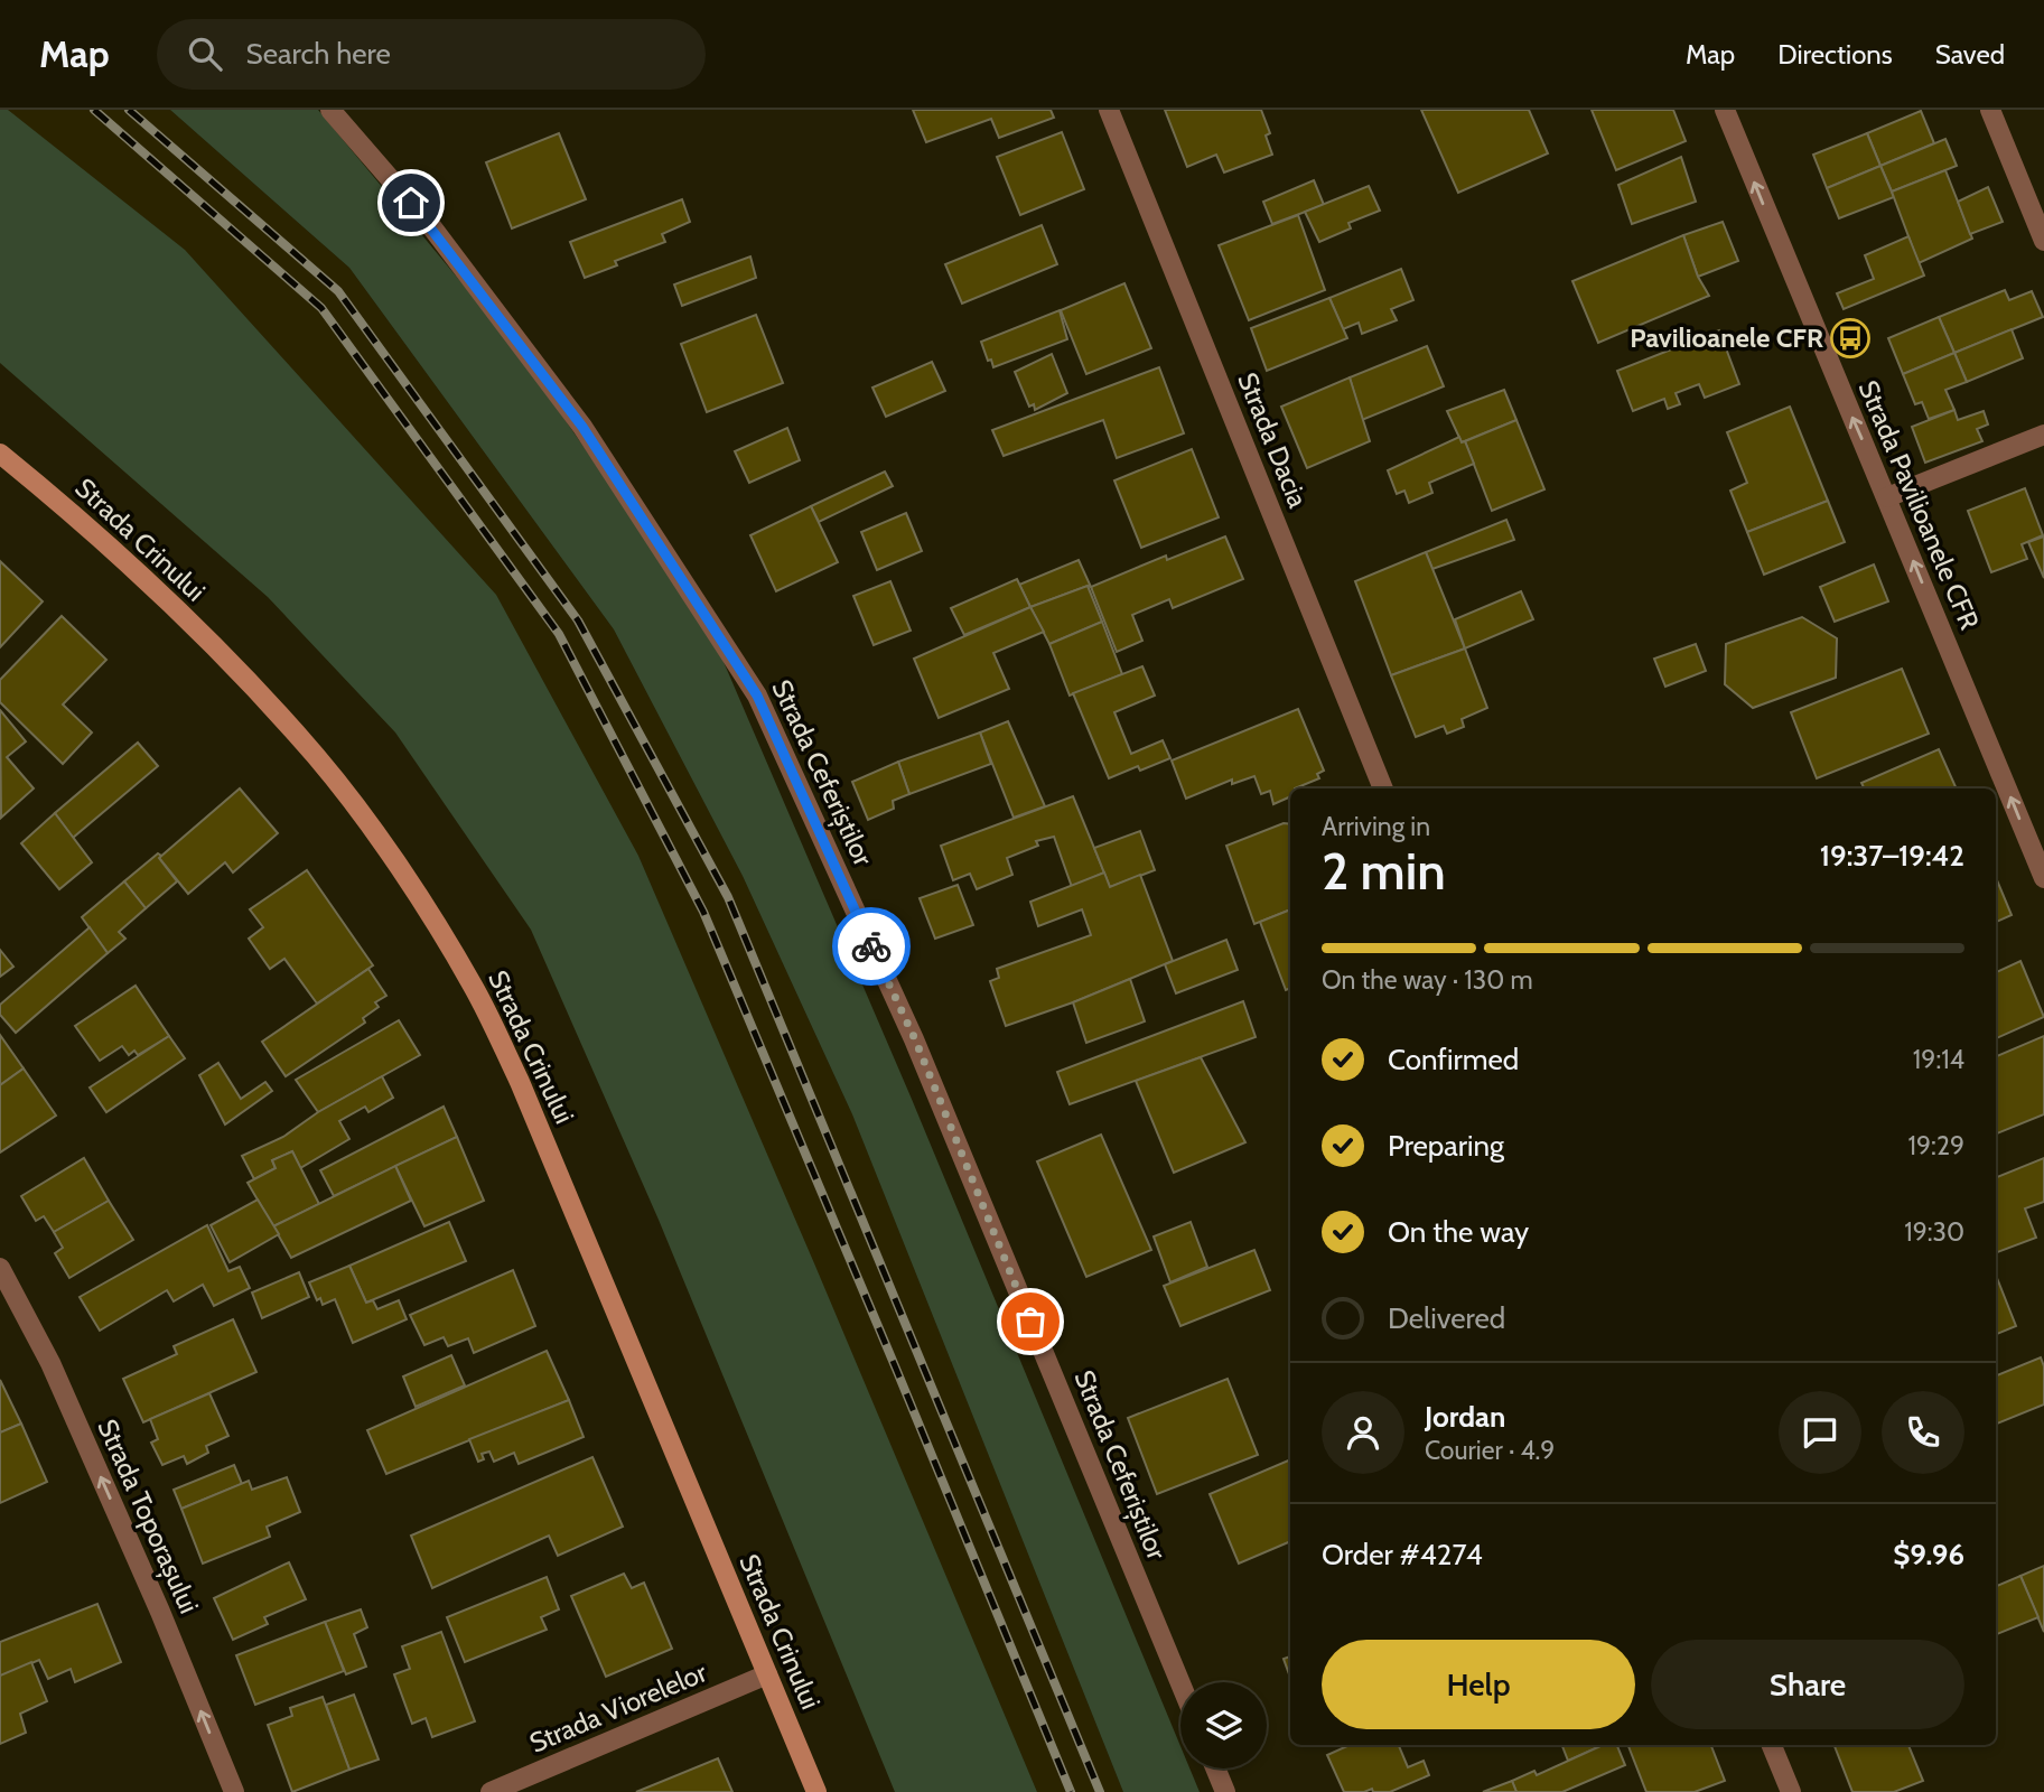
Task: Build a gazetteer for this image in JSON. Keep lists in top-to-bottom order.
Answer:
{
  "streets": {
    "street": [
      "Strada Dacia",
      "Strada Pavilioanele CFR",
      "Strada Crinului",
      "Strada Ceferiștilor",
      "Strada Toporașului",
      "Strada Viorelelor"
    ]
  },
  "crossings": [
    ["Strada Crinului", "Strada Viorelelor"]
  ],
  "one_way": ["Strada Pavilioanele CFR", "Strada Toporașului"],
  "places": {
    "bus stop": ["Pavilioanele CFR"]
  },
  "page": {
    "header": "Map",
    "search": "Search here",
    "nav": ["Map", "Directions", "Saved"],
    "heading": ["2 min", "Arriving in", "19:37–19:42"],
    "panel": [
      "Jordan",
      "Courier · 4.9",
      "Order #4274",
      "$9.96"
    ],
    "bar": "On the way · 130 m",
    "list": [
      ["Confirmed", "19:14"],
      ["Preparing", "19:29"],
      ["On the way", "19:30"],
      "Delivered"
    ],
    "buttons": ["Help", "Share"]
  }
}
